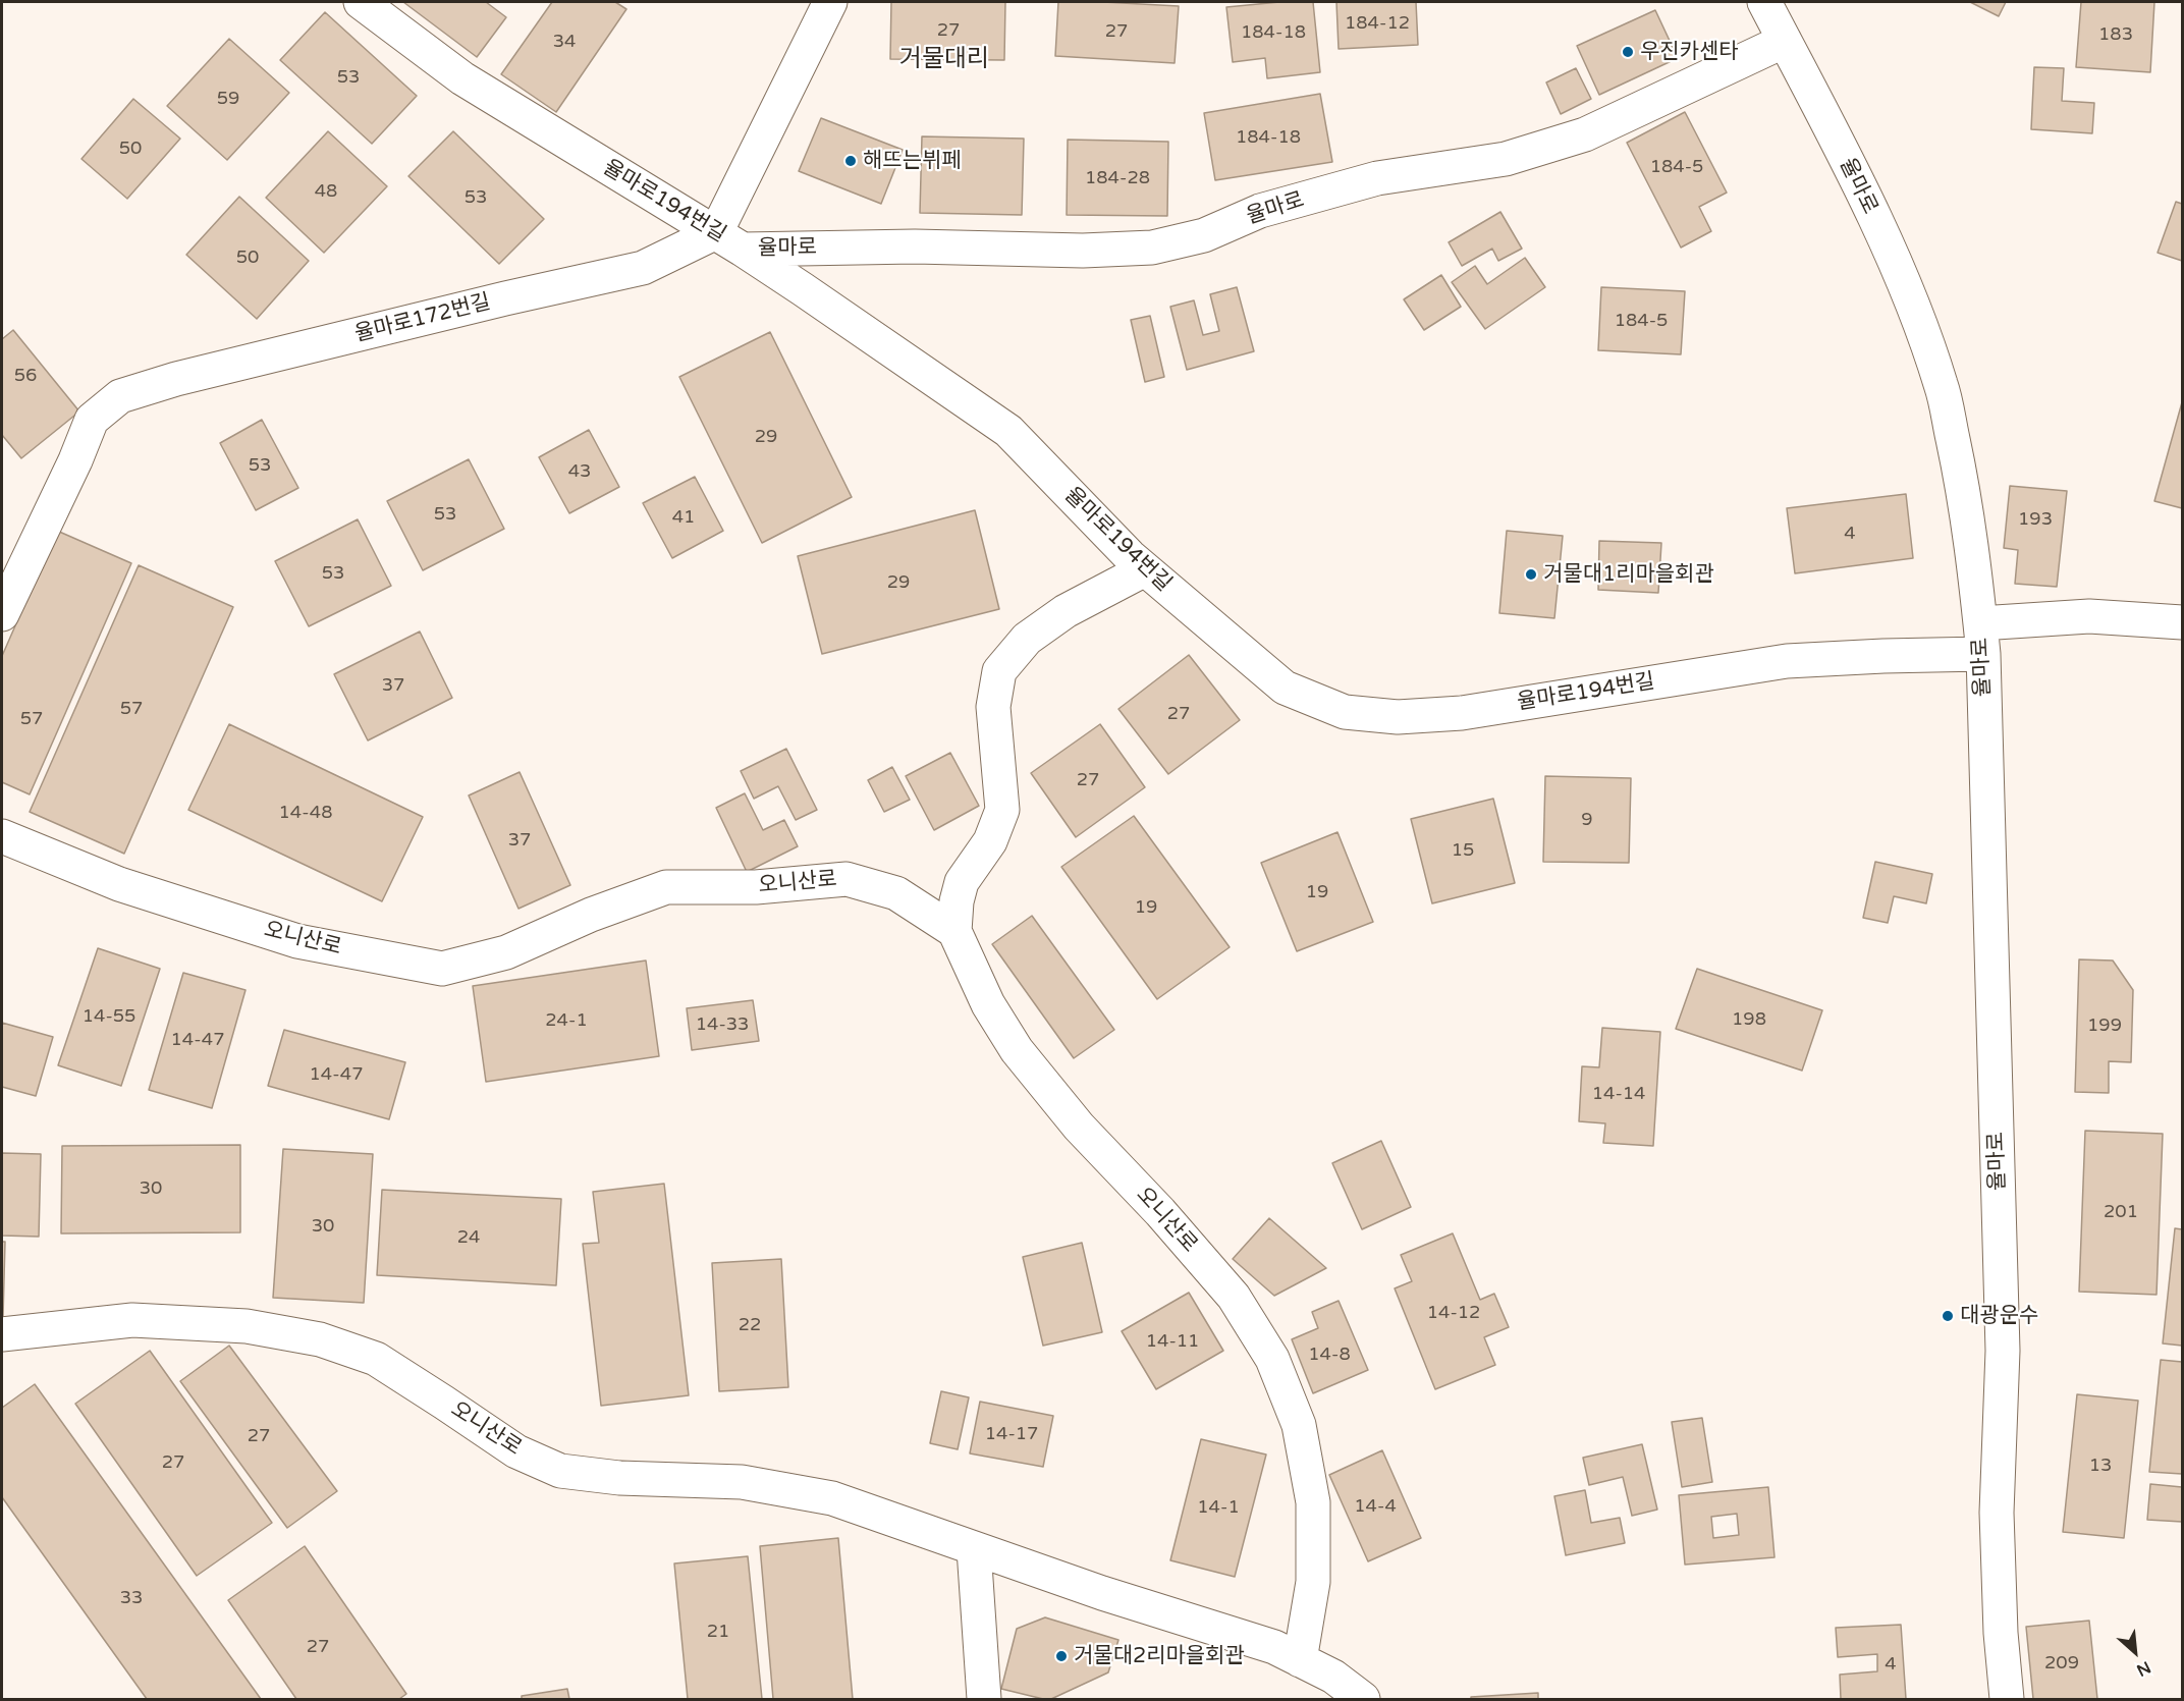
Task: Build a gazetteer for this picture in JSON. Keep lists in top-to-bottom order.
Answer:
{
  "streets": {
    "street": [
      "율마로",
      "율마로194번길",
      "율마로172번길",
      "오니산로"
    ]
  },
  "crossings": [
    ["율마로", "율마로194번길"],
    ["율마로", "율마로172번길"],
    ["율마로194번길", "율마로172번길"]
  ],
  "districts": ["거물대리"],
  "places": [
    "우진카센타",
    "해뜨는뷔페",
    "거물대1리마을회관",
    "대광운수",
    "거물대2리마을회관"
  ],
  "house_numbers": [
    "184-12",
    "27",
    "27",
    "184-18",
    "183",
    "34",
    "53",
    "59",
    "184-18",
    "50",
    "184-5",
    "184-28",
    "48",
    "53",
    "50",
    "184-5",
    "56",
    "29",
    "53",
    "43",
    "53",
    "41",
    "193",
    "4",
    "53",
    "29",
    "37",
    "57",
    "27",
    "57",
    "27",
    "14-48",
    "9",
    "37",
    "15",
    "19",
    "19",
    "14-55",
    "198",
    "24-1",
    "14-33",
    "199",
    "14-47",
    "14-47",
    "14-14",
    "30",
    "201",
    "30",
    "24",
    "14-12",
    "22",
    "14-11",
    "14-8",
    "14-17",
    "27",
    "27",
    "13",
    "14-4",
    "14-1",
    "33",
    "21",
    "27",
    "209",
    "4"
  ],
  "north": "bottom right"
}
